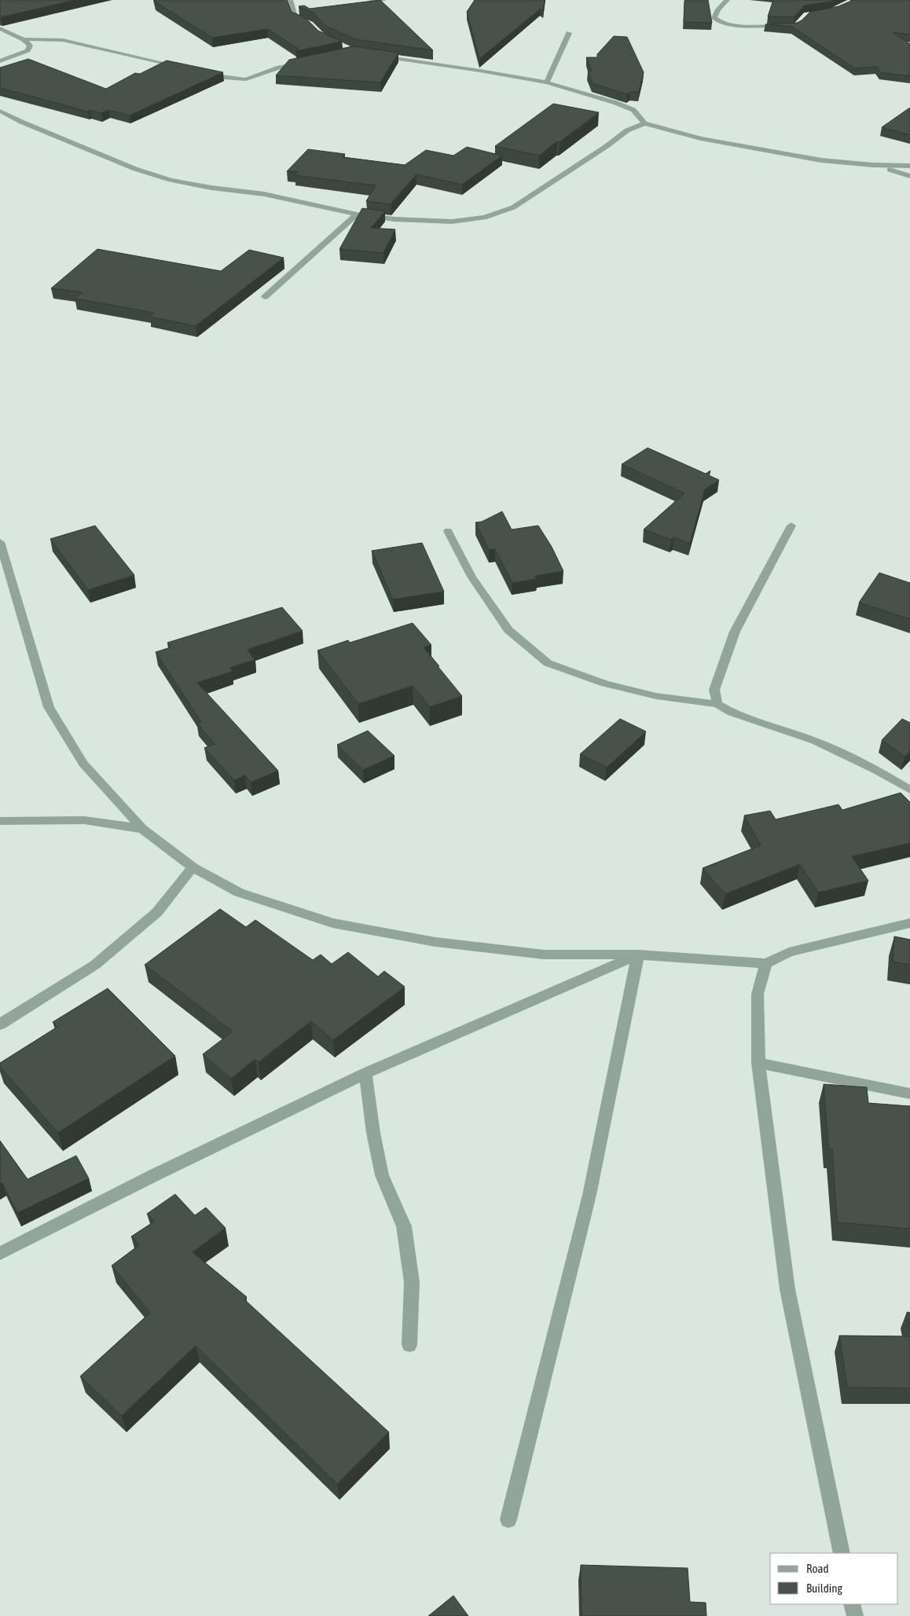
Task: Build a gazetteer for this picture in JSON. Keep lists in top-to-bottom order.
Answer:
{
  "legend": ["Road", "Building"]
}
